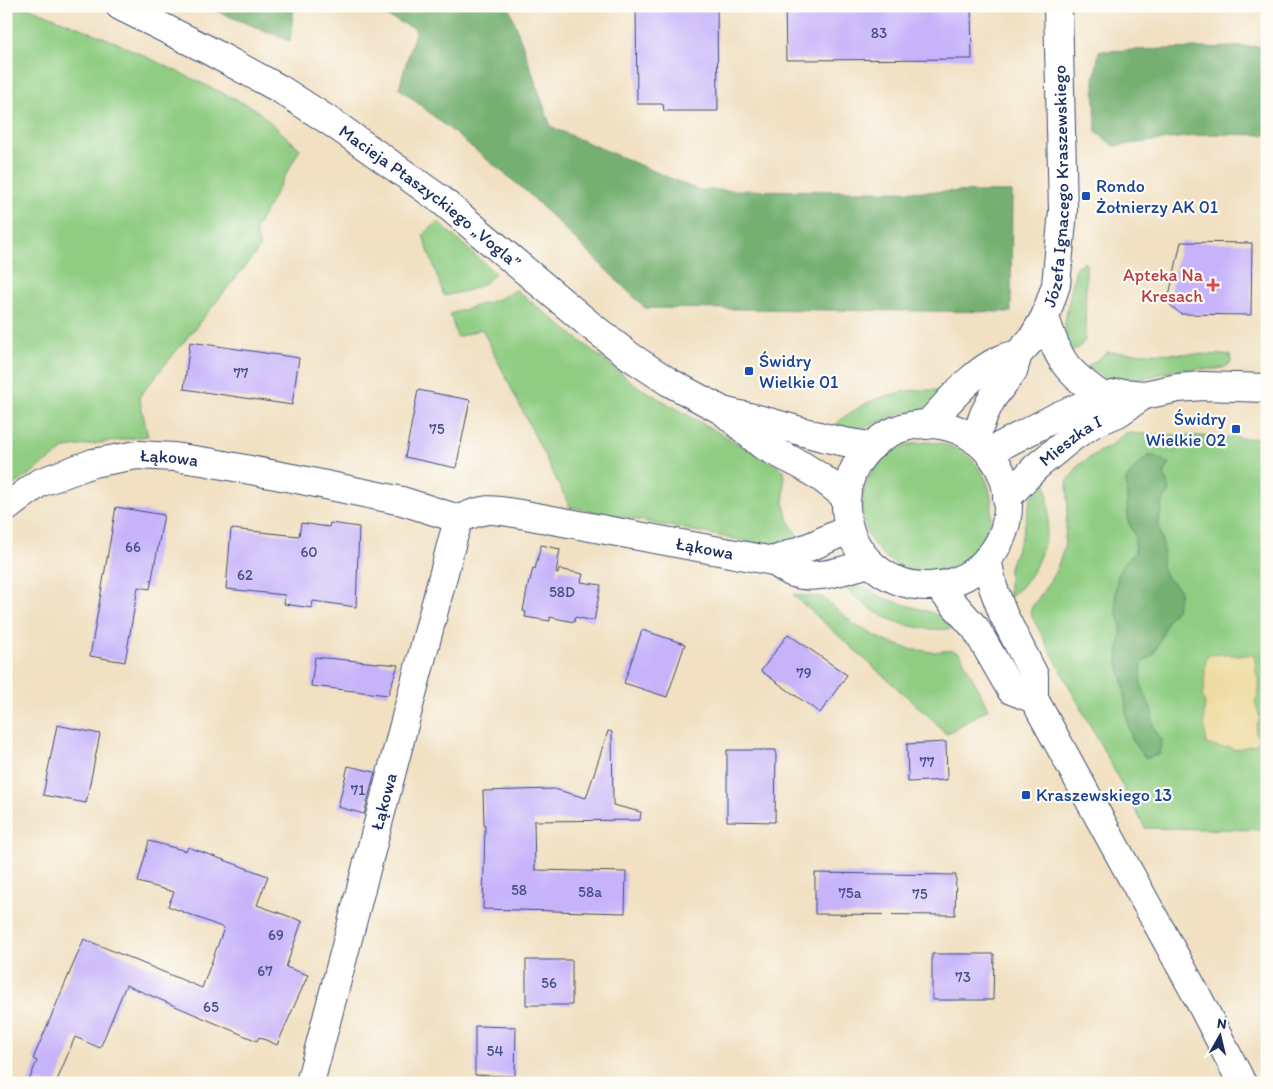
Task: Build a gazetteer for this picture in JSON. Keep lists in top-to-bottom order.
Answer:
{
  "streets": {
    "street": [
      "Józefa Ignacego Kraszewskiego",
      "Macieja Ptaszyckiego „Vogla”",
      "Mieszka I",
      "Łąkowa"
    ]
  },
  "crossings": [
    ["Józefa Ignacego Kraszewskiego", "Macieja Ptaszyckiego „Vogla”"],
    ["Józefa Ignacego Kraszewskiego", "Mieszka I"],
    ["Józefa Ignacego Kraszewskiego", "Łąkowa"],
    ["Macieja Ptaszyckiego „Vogla”", "Mieszka I"],
    ["Macieja Ptaszyckiego „Vogla”", "Łąkowa"],
    ["Mieszka I", "Łąkowa"]
  ],
  "places": {
    "transit": [
      "Rondo Żołnierzy AK 01",
      "Świdry Wielkie 01",
      "Świdry Wielkie 02",
      "Kraszewskiego 13"
    ],
    "health": ["Apteka Na Kresach"]
  },
  "house_numbers": [
    "83",
    "77",
    "75",
    "66",
    "60",
    "62",
    "58D",
    "79",
    "77",
    "71",
    "58",
    "58a",
    "75a",
    "75",
    "69",
    "67",
    "73",
    "56",
    "65",
    "54"
  ],
  "north": "top"
}
